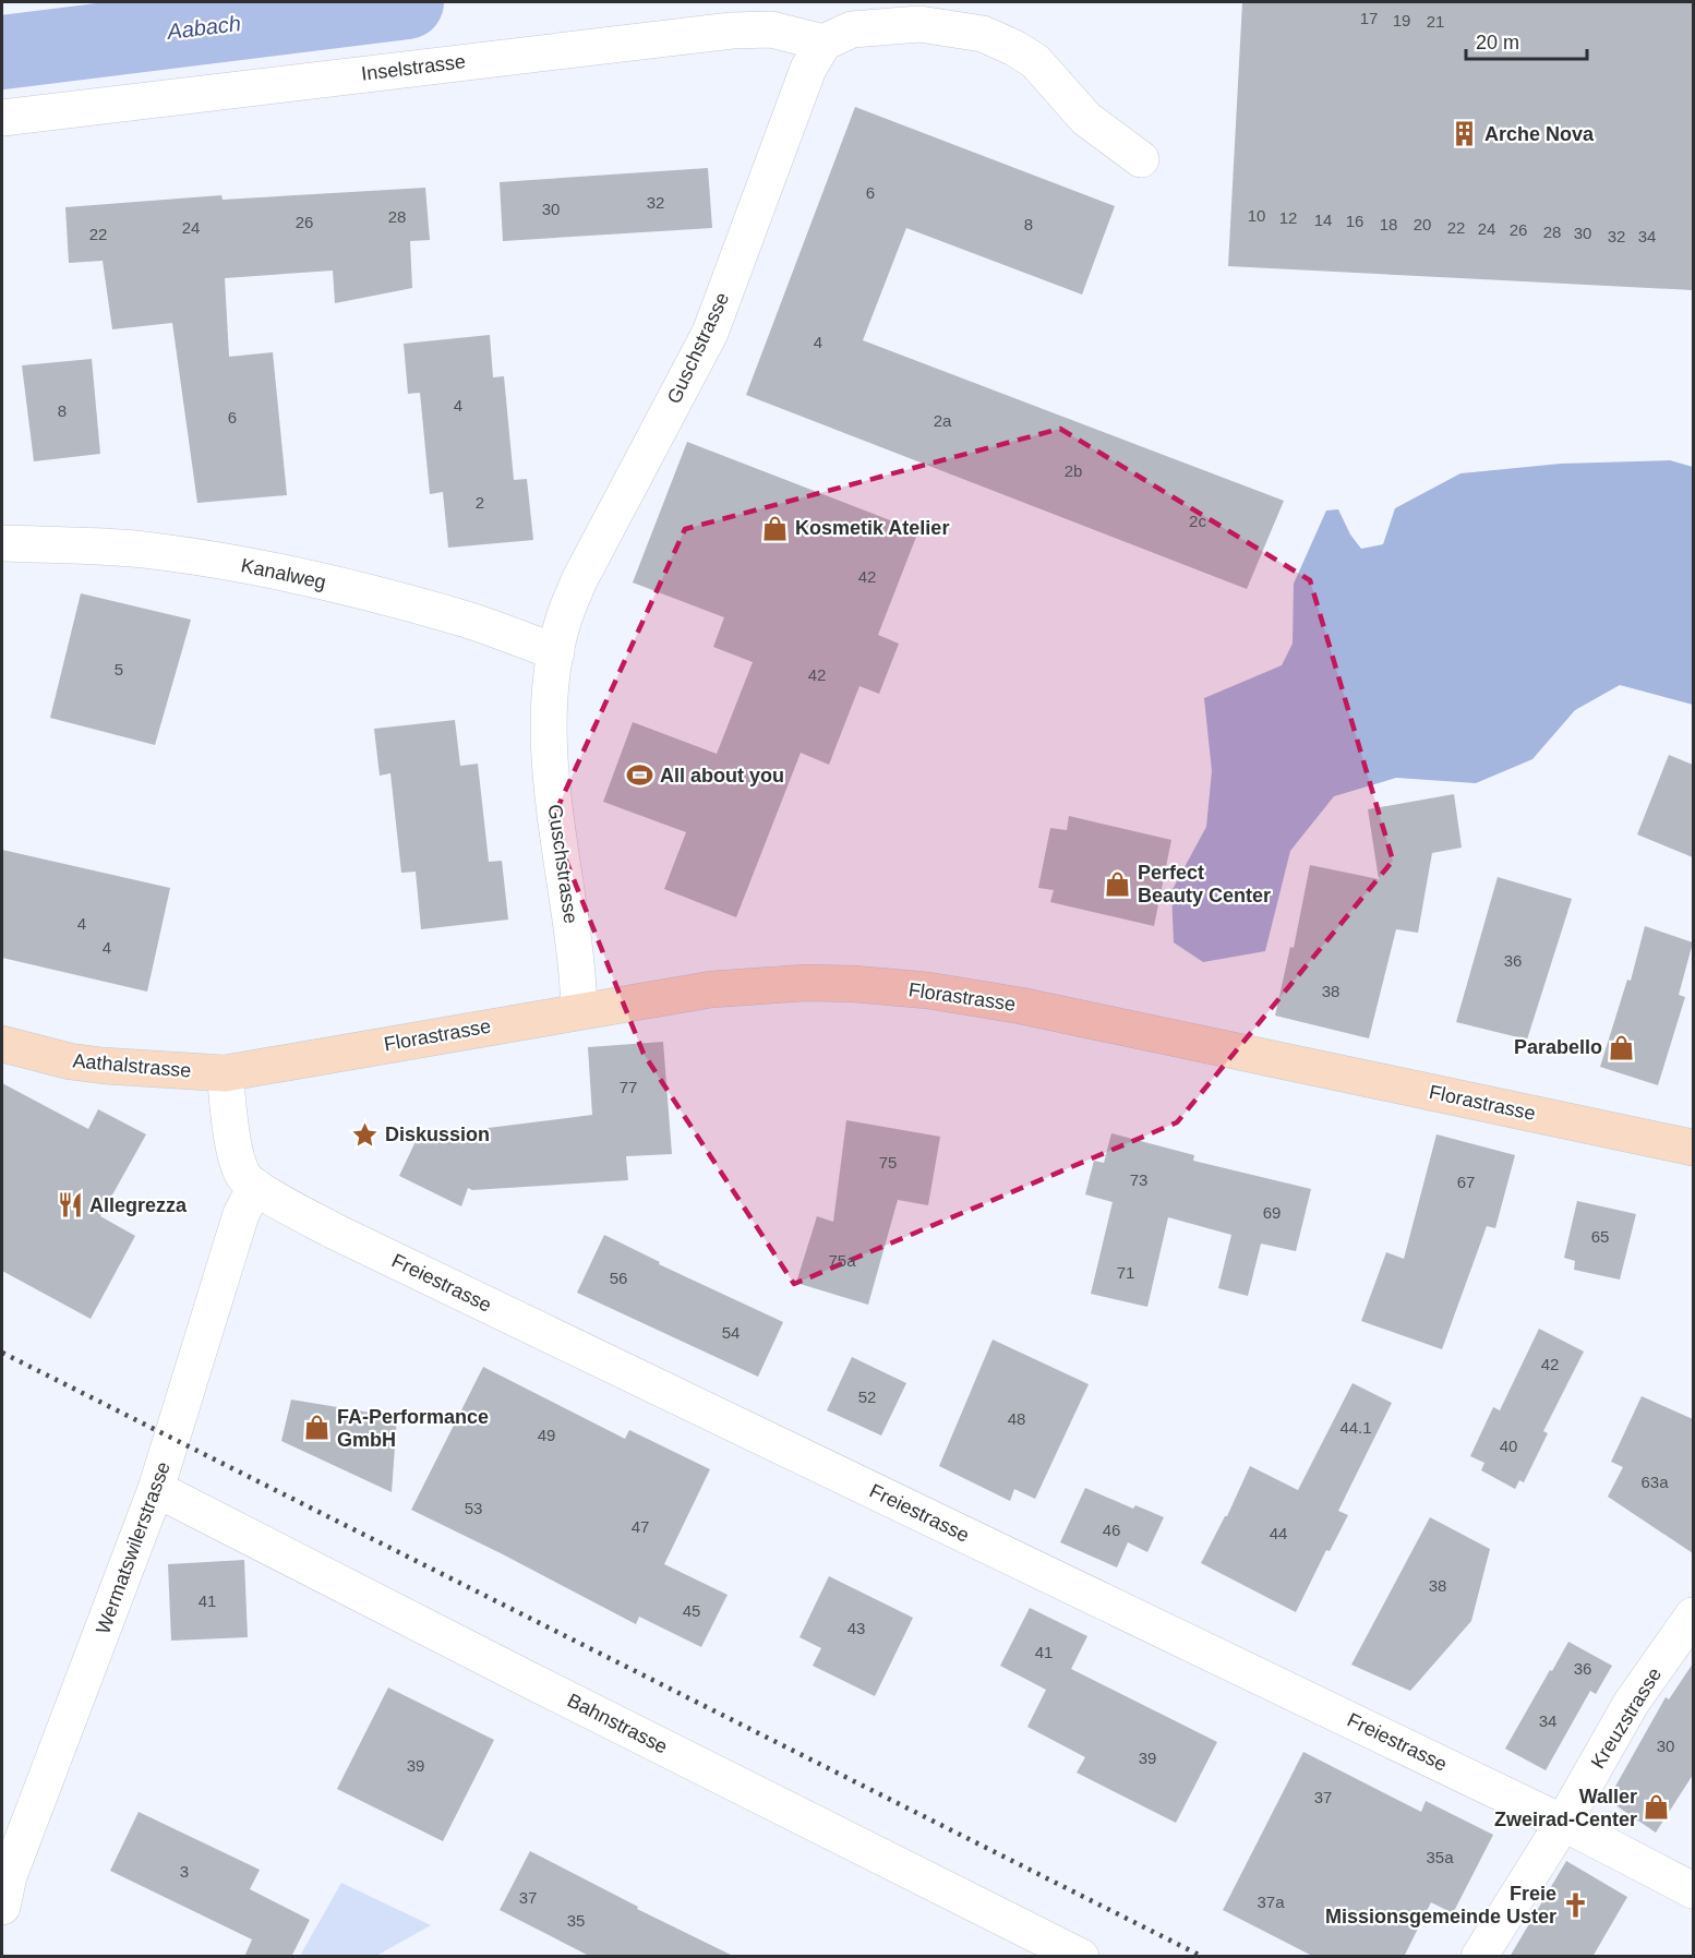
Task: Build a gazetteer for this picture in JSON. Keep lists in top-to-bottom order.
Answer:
{
  "streets": {
    "main road": ["Florastrasse", "Aathalstrasse"],
    "street": [
      "Inselstrasse",
      "Guschstrasse",
      "Kanalweg",
      "Freiestrasse",
      "Wermatswilerstrasse",
      "Kreuzstrasse",
      "Bahnstrasse"
    ]
  },
  "crossings": [
    ["Inselstrasse", "Guschstrasse"],
    ["Guschstrasse", "Kanalweg"],
    ["Guschstrasse", "Florastrasse"],
    ["Florastrasse", "Aathalstrasse"],
    ["Florastrasse", "Freiestrasse"],
    ["Aathalstrasse", "Freiestrasse"],
    ["Freiestrasse", "Wermatswilerstrasse"],
    ["Freiestrasse", "Kreuzstrasse"],
    ["Wermatswilerstrasse", "Bahnstrasse"]
  ],
  "water": ["Aabach"],
  "places": {
    "building": ["Arche Nova"],
    "shop": [
      "Kosmetik Atelier",
      "Perfect Beauty Center",
      "Parabello",
      "FA-Performance GmbH",
      "Waller Zweirad-Center"
    ],
    "sports": ["All about you"],
    "place": ["Diskussion"],
    "restaurant": ["Allegrezza"],
    "church": ["Freie Missionsgemeinde Uster"]
  },
  "house_numbers": [
    "17",
    "19",
    "21",
    "6",
    "32",
    "30",
    "10",
    "28",
    "12",
    "14",
    "16",
    "26",
    "8",
    "18",
    "20",
    "24",
    "22",
    "24",
    "26",
    "28",
    "30",
    "22",
    "32",
    "34",
    "4",
    "4",
    "8",
    "6",
    "2a",
    "2b",
    "2",
    "2c",
    "42",
    "5",
    "42",
    "4",
    "4",
    "36",
    "38",
    "77",
    "75",
    "73",
    "67",
    "69",
    "65",
    "75a",
    "71",
    "56",
    "54",
    "42",
    "52",
    "48",
    "44.1",
    "49",
    "40",
    "63a",
    "53",
    "47",
    "46",
    "44",
    "38",
    "41",
    "45",
    "43",
    "41",
    "36",
    "34",
    "30",
    "39",
    "39",
    "37",
    "35a",
    "3",
    "37",
    "37a",
    "35"
  ],
  "scale_bar": "20 m"
}
